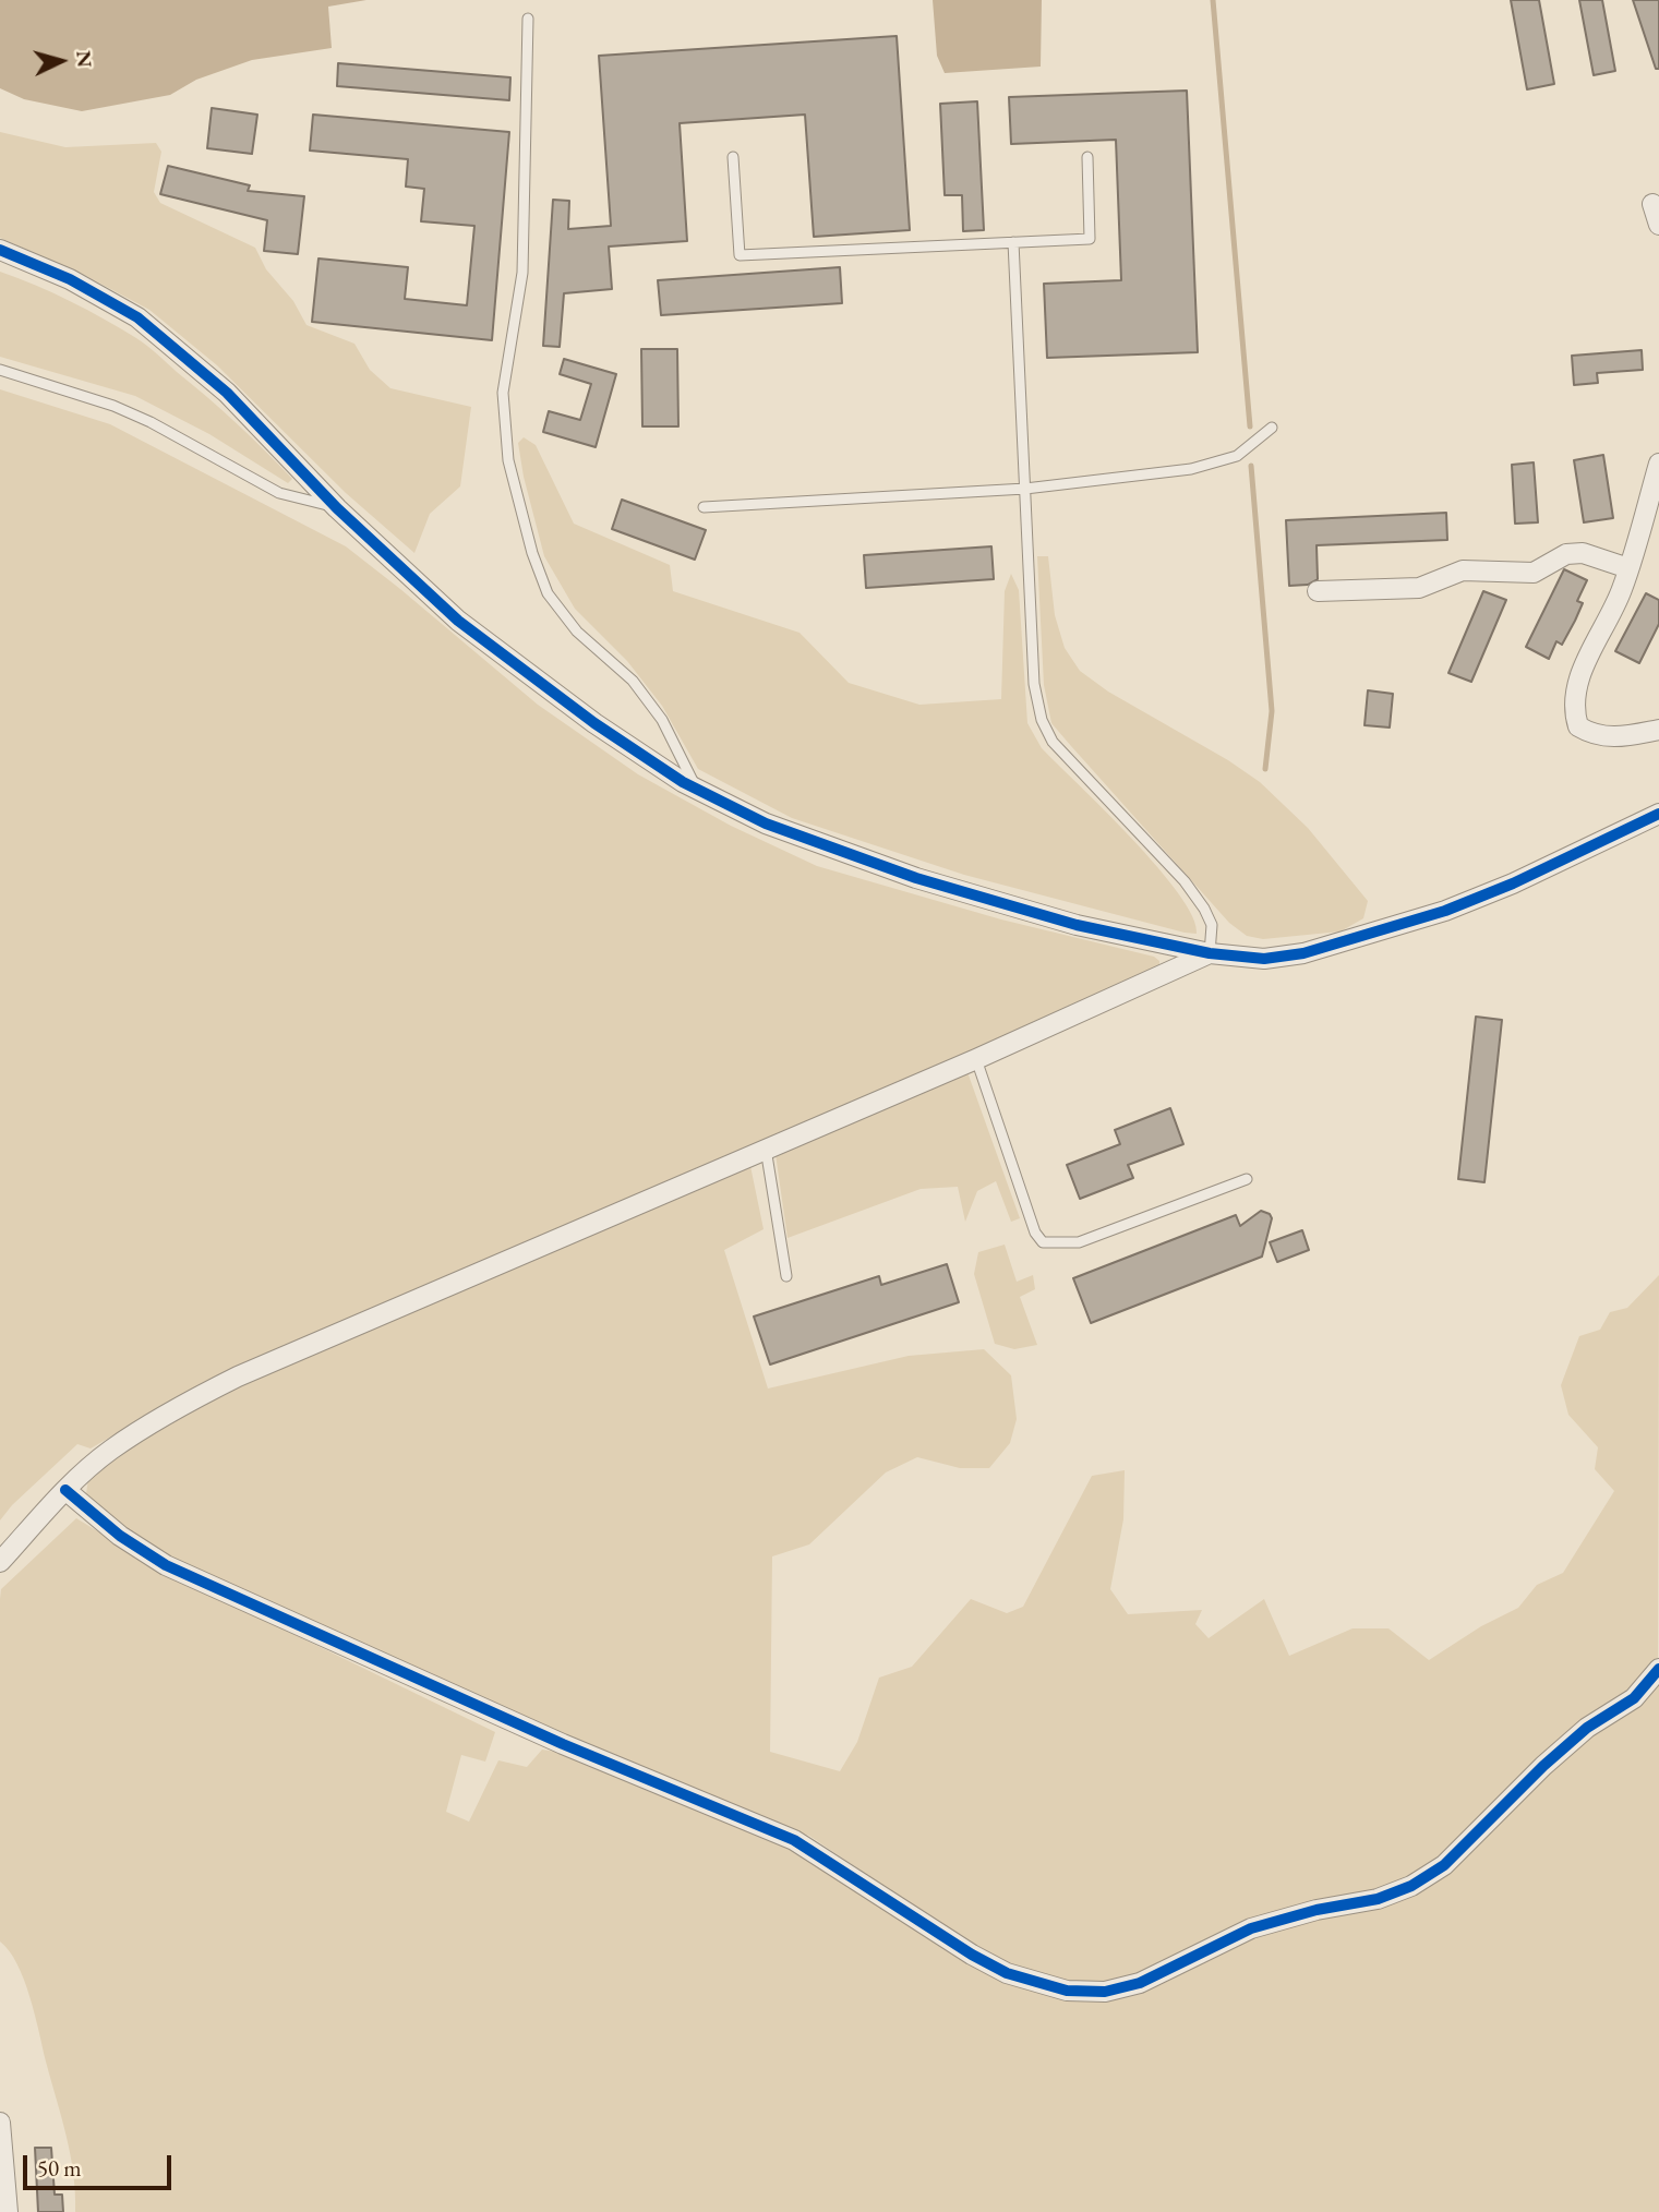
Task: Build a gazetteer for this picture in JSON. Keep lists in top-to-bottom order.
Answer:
{
  "scale_bar": "50 m",
  "north": "right"
}
